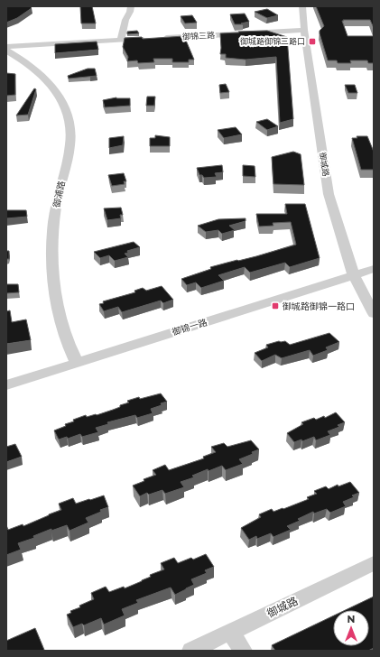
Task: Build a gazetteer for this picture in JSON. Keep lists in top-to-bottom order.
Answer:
{
  "streets": {
    "street": [
      "御锦三路",
      "御城路",
      "御浦路",
      "御锦一路"
    ]
  },
  "crossings": [
    ["御锦三路", "御城路"],
    ["御城路", "御锦一路"],
    ["御浦路", "御锦一路"]
  ],
  "places": {
    "transit": ["御城路御锦三路口", "御城路御锦一路口"]
  },
  "north": "top"
}
